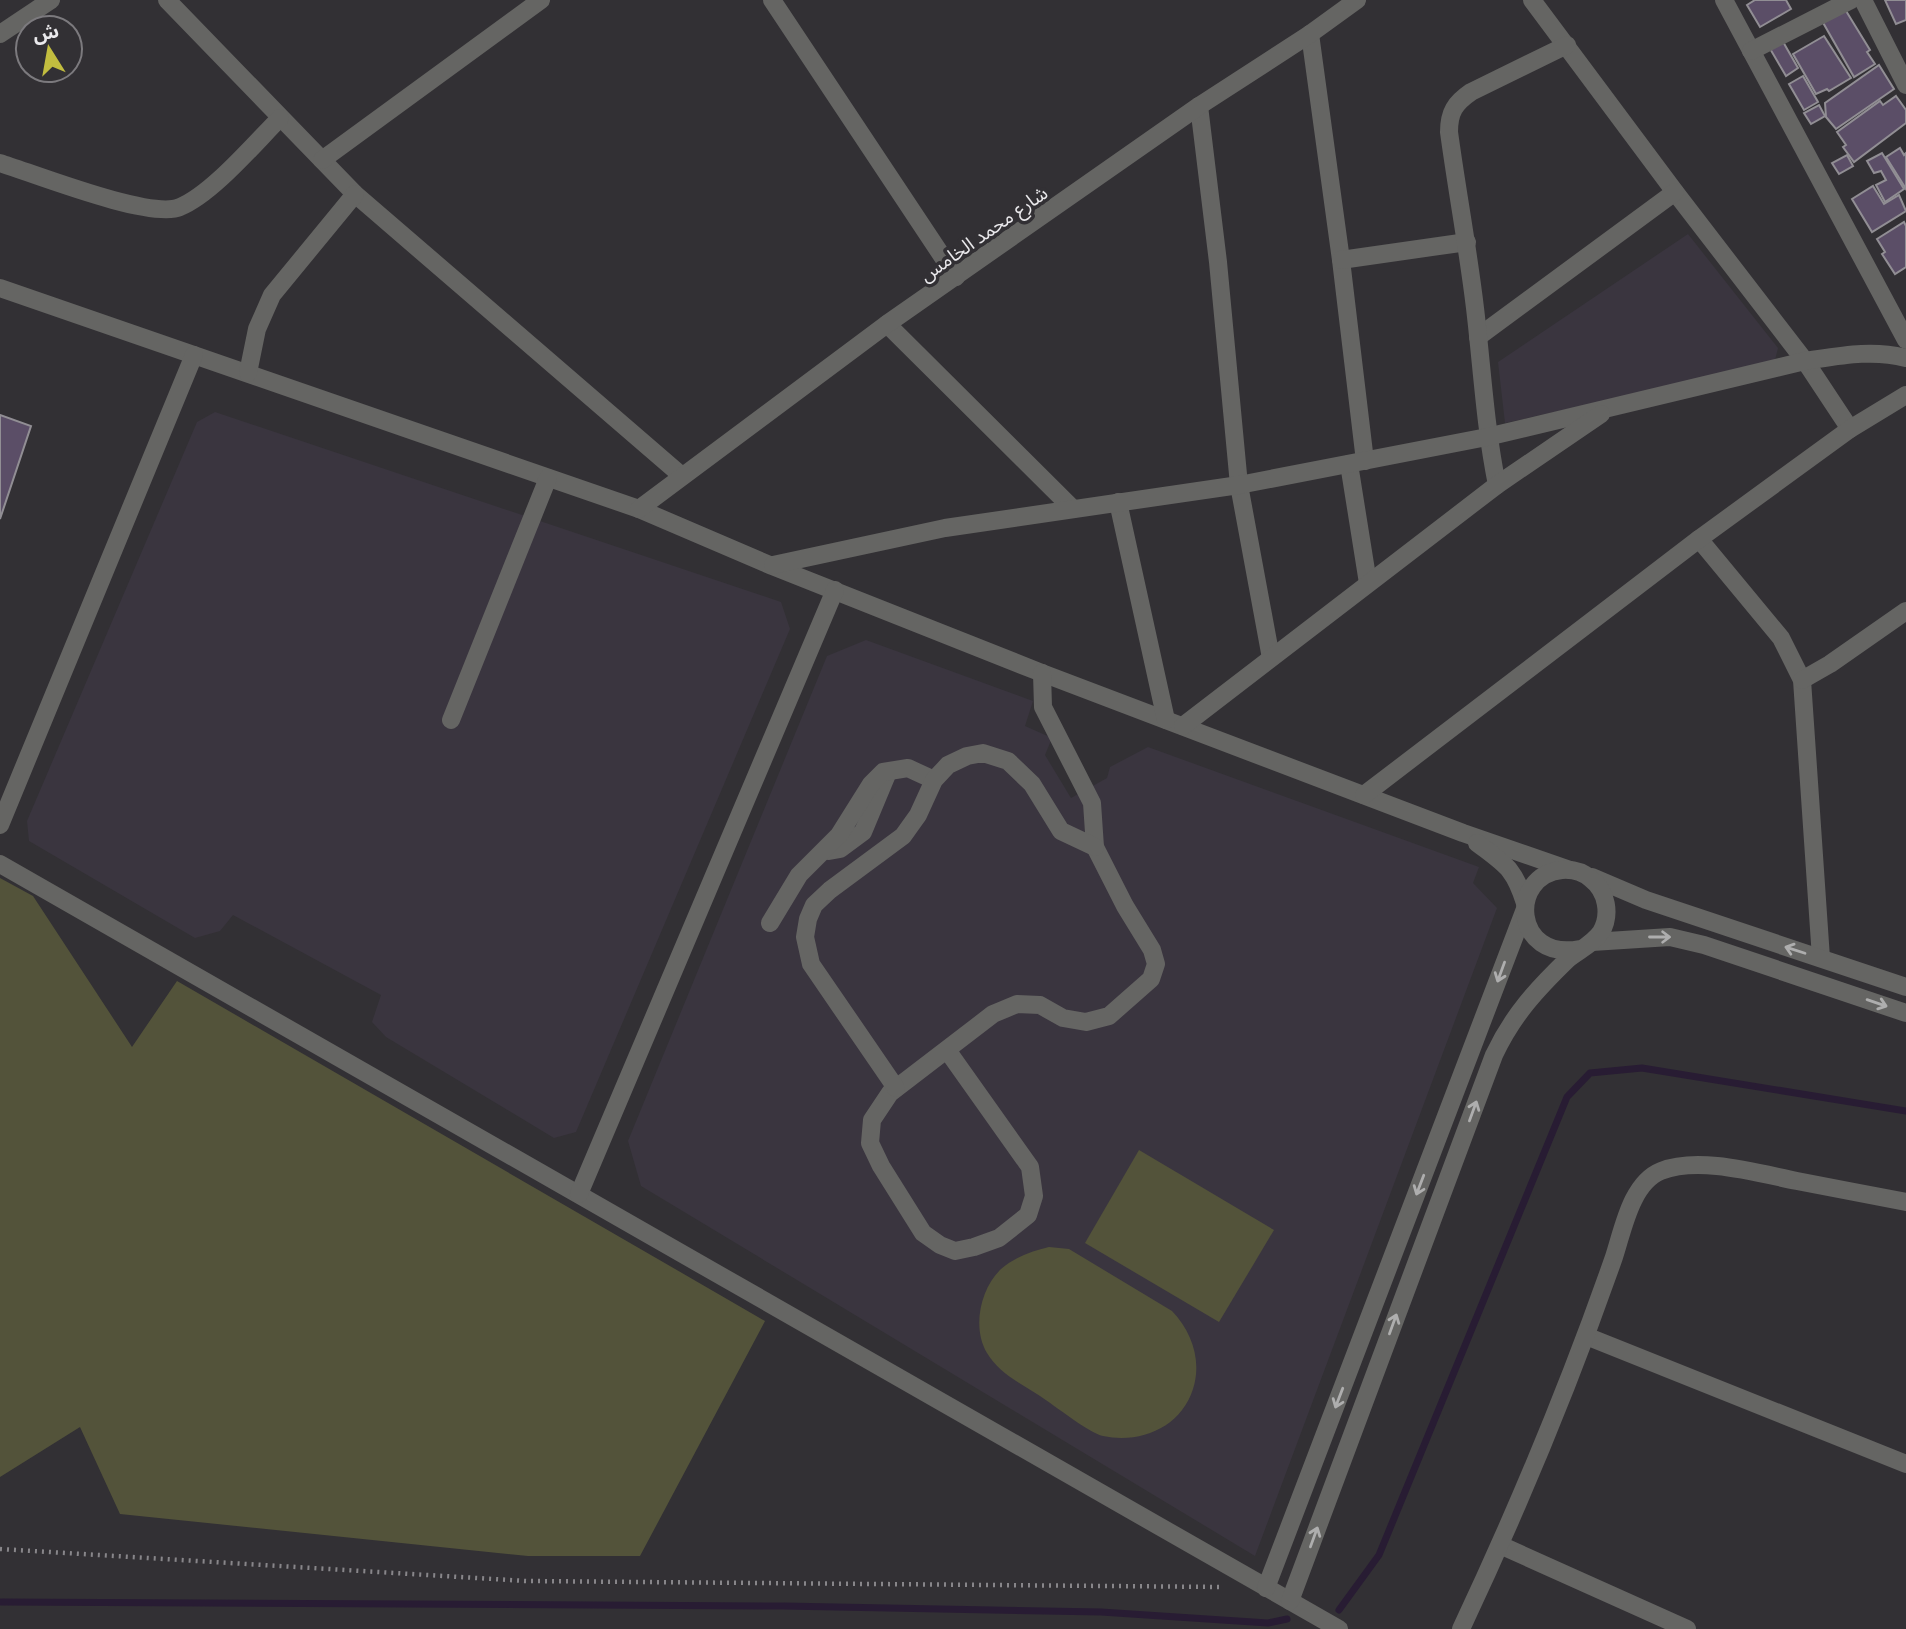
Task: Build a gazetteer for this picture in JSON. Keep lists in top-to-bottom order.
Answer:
{
  "streets": {
    "street": ["شارع محمد الخامس"]
  },
  "north": "top"
}
